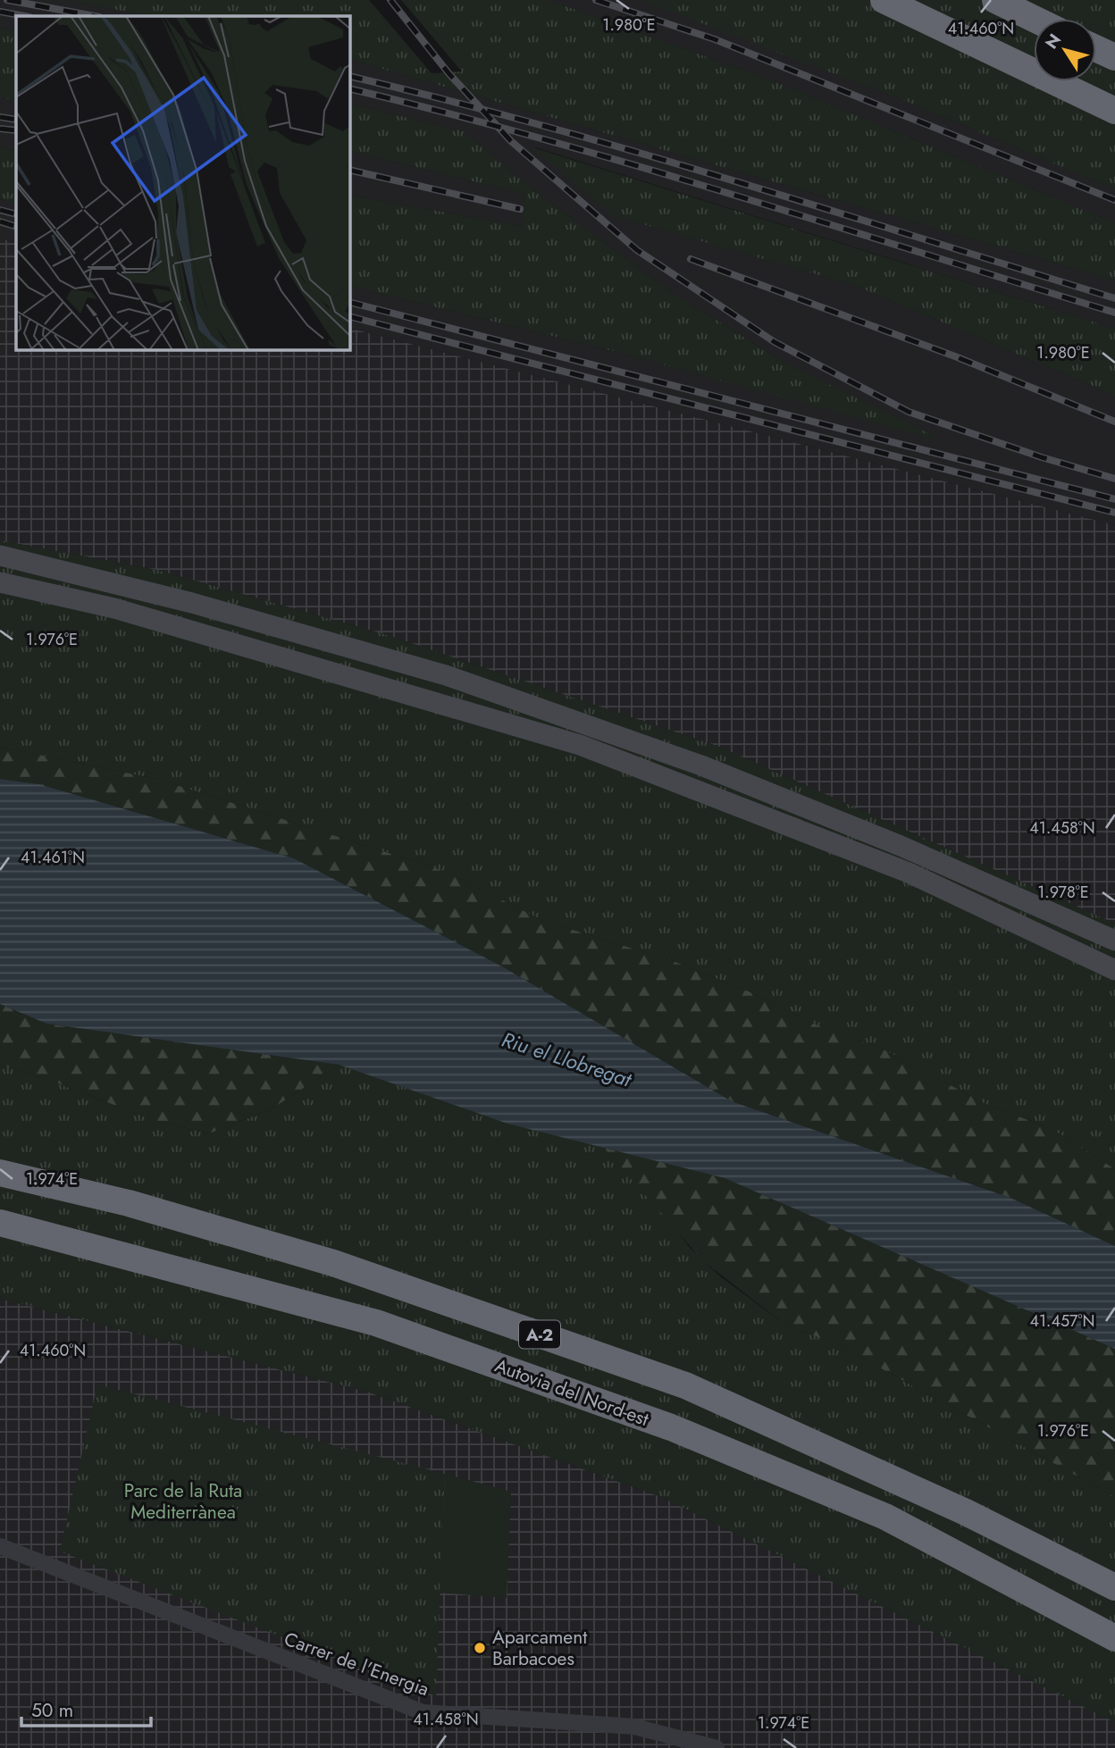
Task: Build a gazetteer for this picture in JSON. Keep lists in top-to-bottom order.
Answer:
{
  "streets": {
    "highway": ["A-2", "Autovia del Nord-est"],
    "street": ["Carrer de l'Energia"]
  },
  "water": ["Riu el Llobregat"],
  "parks": ["Parc de la Ruta Mediterrànea"],
  "places": ["Aparcament Barbacoes"],
  "scale_bar": "50 m",
  "north": "top left",
  "coordinates": [
    "1.980°E",
    "41.460°N",
    "1.976°E",
    "41.458°N",
    "41.461°N",
    "1.978°E",
    "1.974°E",
    "41.457°N"
  ]
}
